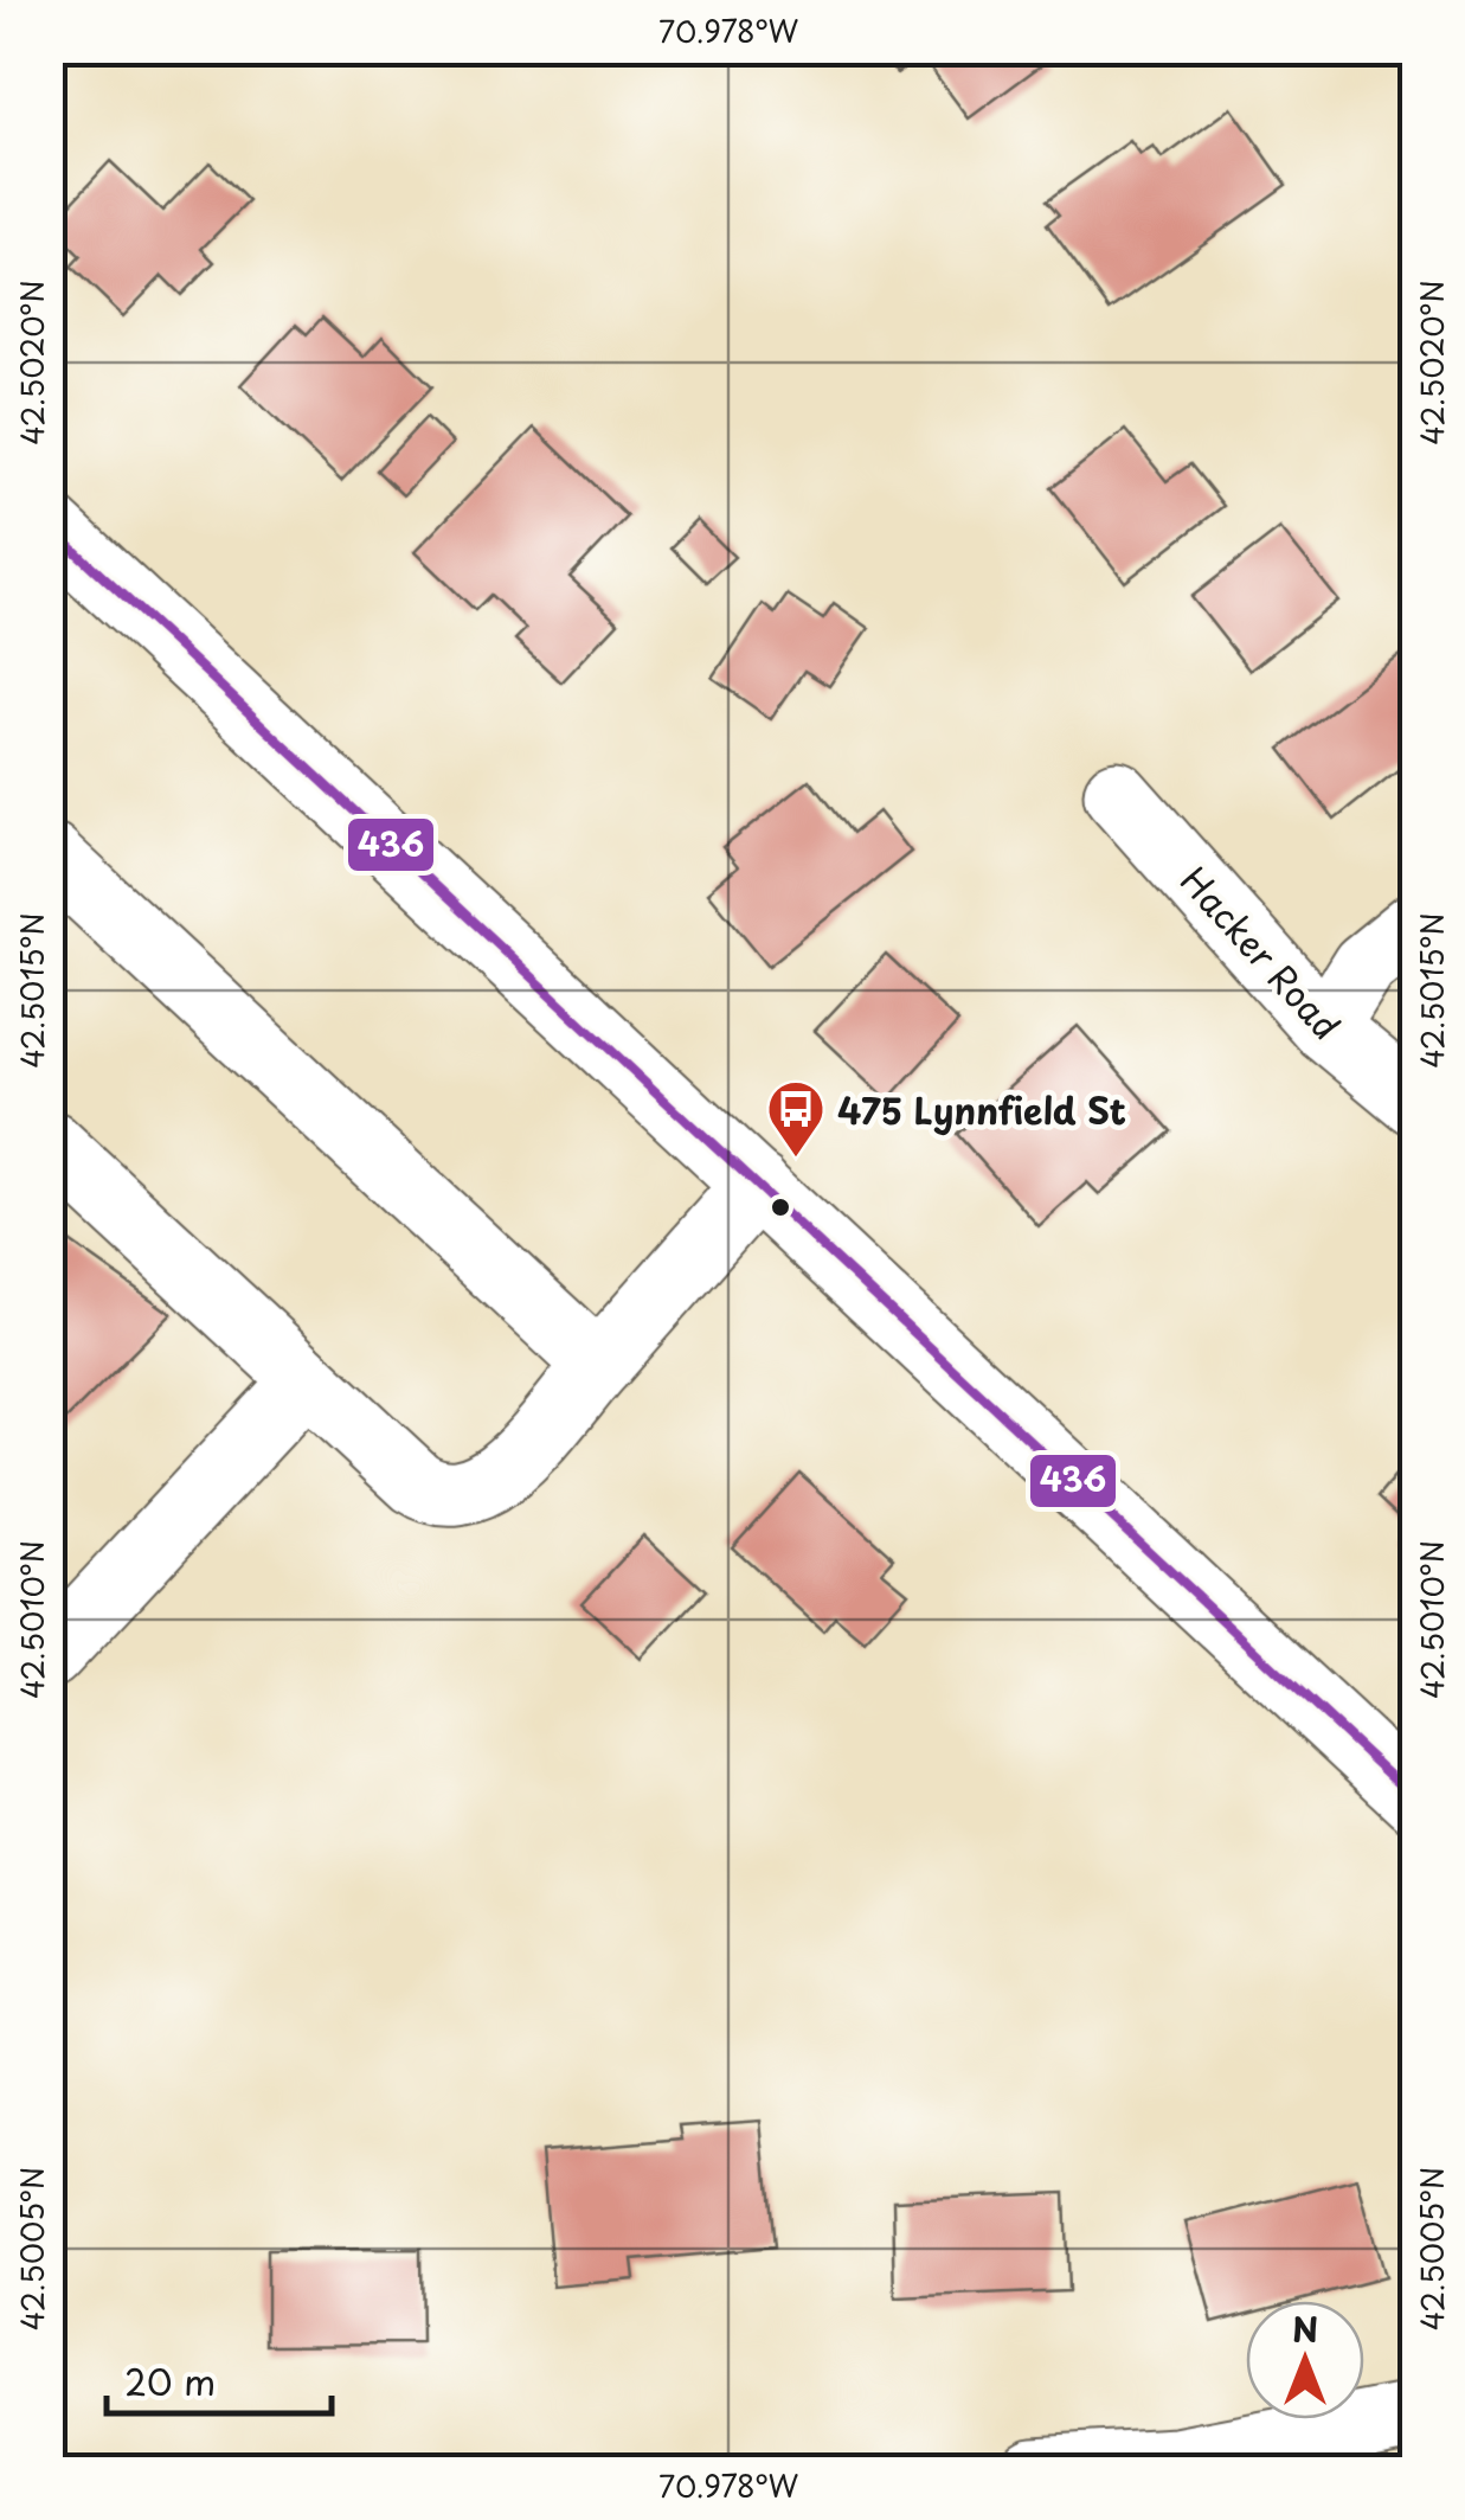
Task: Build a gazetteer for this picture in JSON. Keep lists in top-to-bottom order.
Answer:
{
  "streets": {
    "main road": ["Hacker Road"]
  },
  "places": {
    "bus stop": ["475 Lynnfield St"]
  },
  "lines": ["transit line 436"],
  "scale_bar": "20 m",
  "north": "top",
  "coordinates": [
    "70.978°W",
    "42.5020°N",
    "42.5015°N",
    "42.5010°N",
    "42.5005°N"
  ]
}
